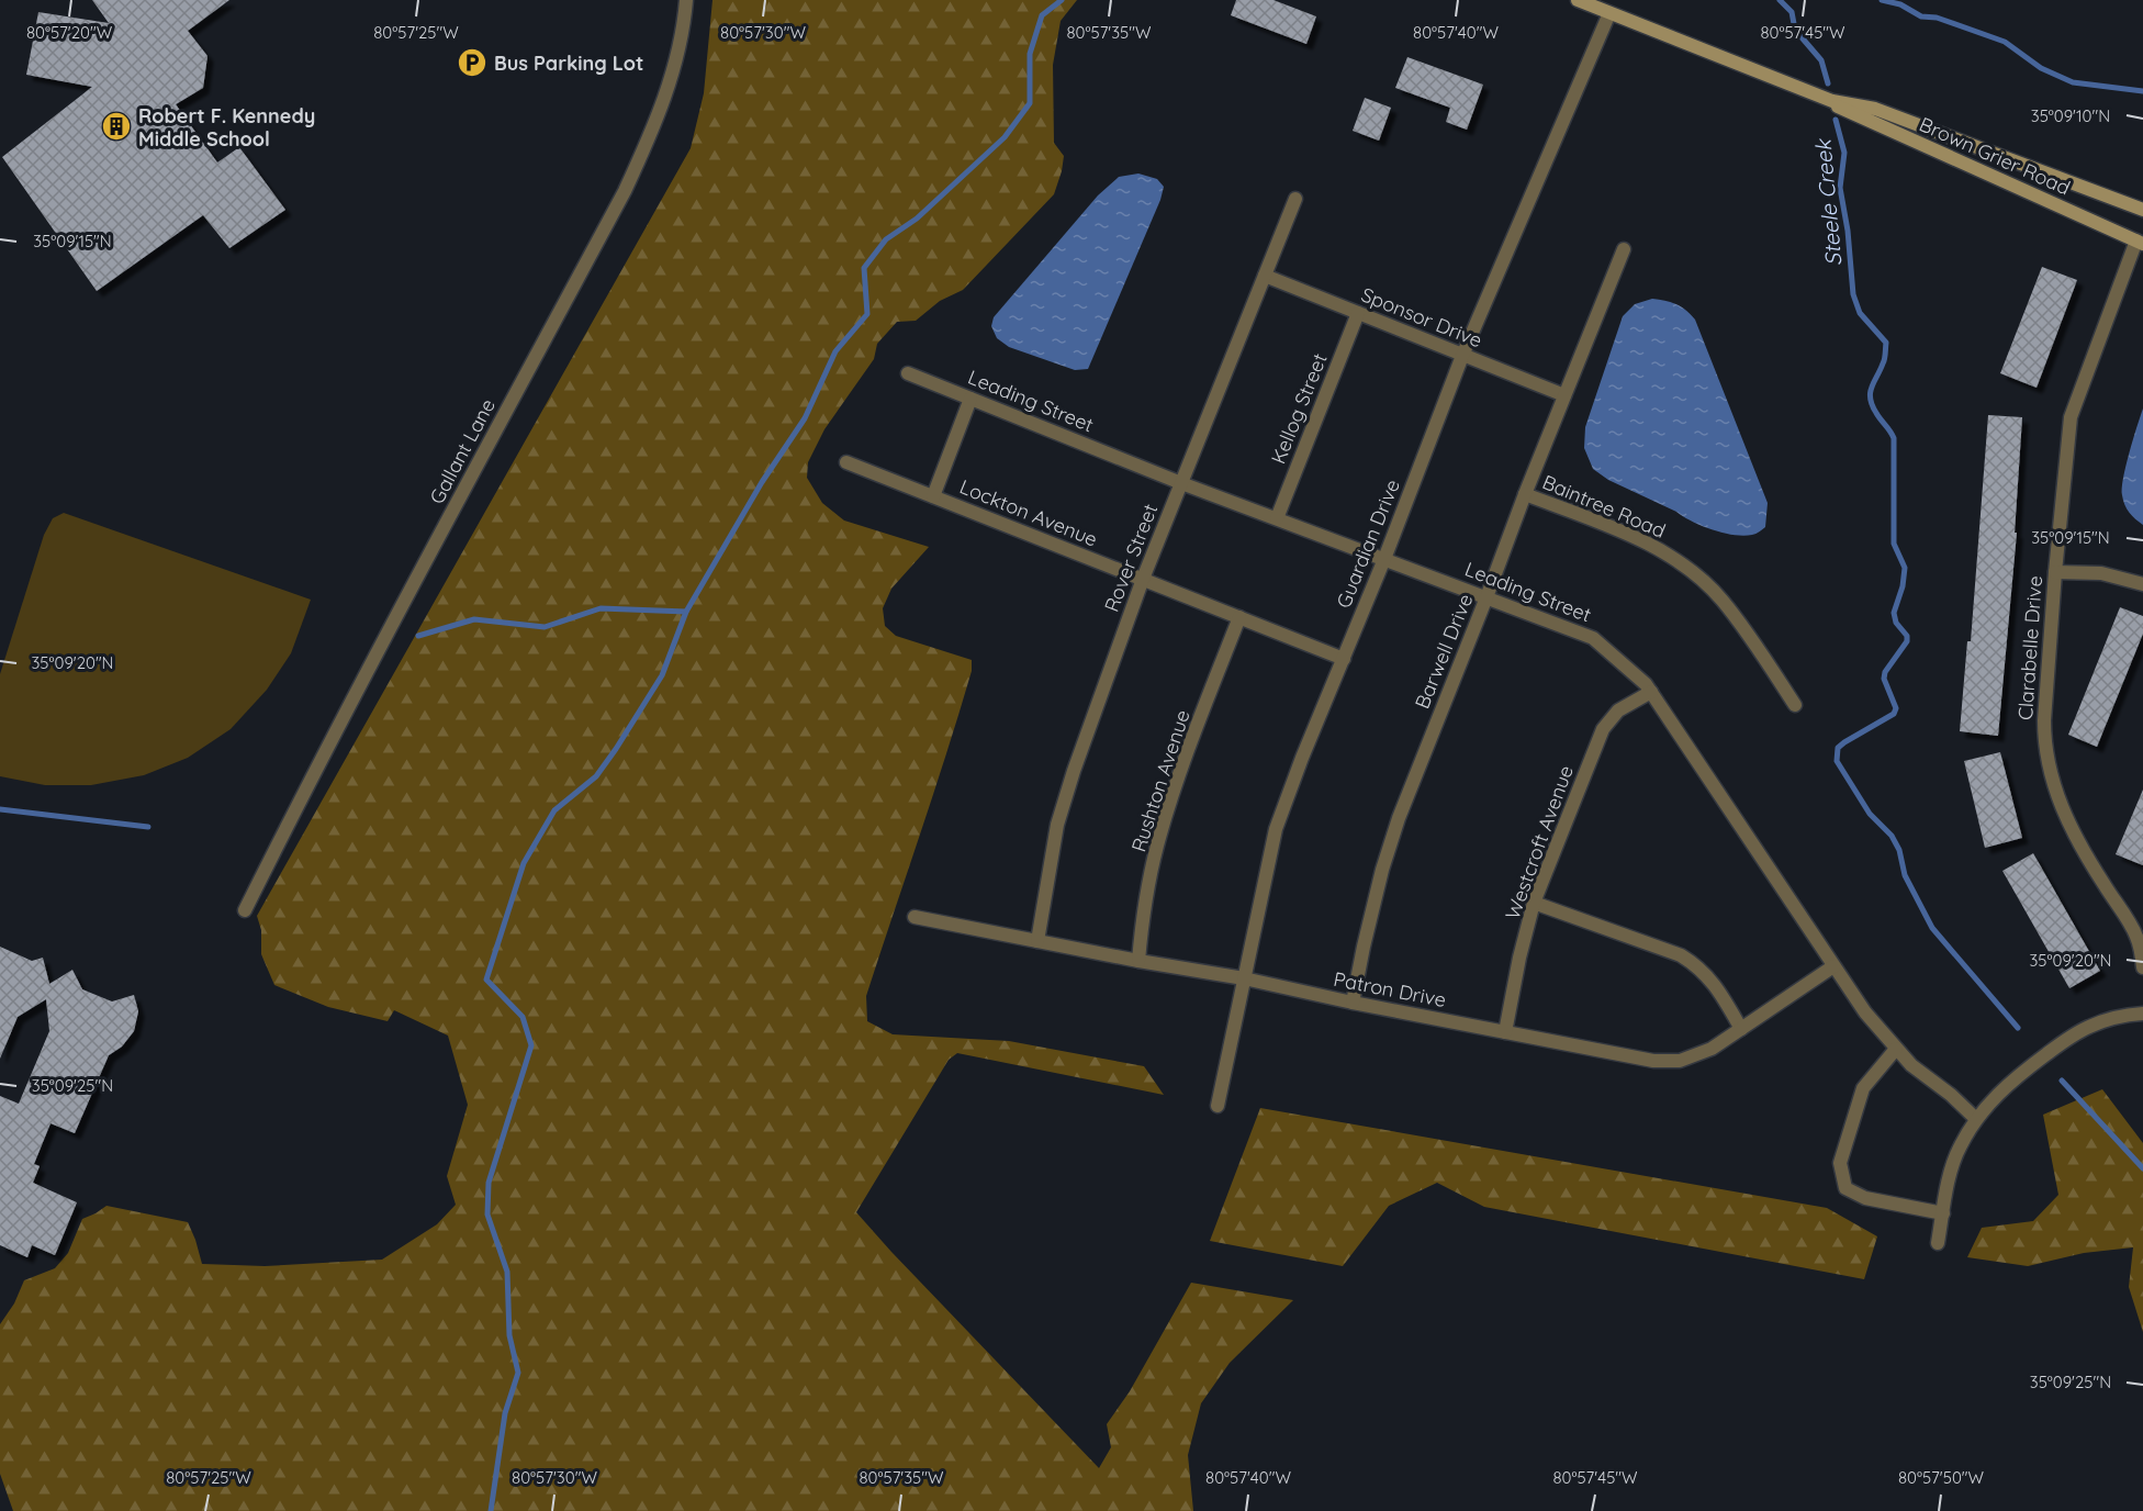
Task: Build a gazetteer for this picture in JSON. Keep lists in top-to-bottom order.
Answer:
{
  "streets": {
    "main road": ["Brown Grier Road"],
    "street": [
      "Sponsor Drive",
      "Leading Street",
      "Kellog Street",
      "Gallant Lane",
      "Baintree Road",
      "Lockton Avenue",
      "Guardian Drive",
      "Rover Street",
      "Clarabelle Drive",
      "Barwell Drive",
      "Rushton Avenue",
      "Westcroft Avenue",
      "Patron Drive"
    ]
  },
  "crossings": [
    ["Brown Grier Road", "Guardian Drive"],
    ["Brown Grier Road", "Clarabelle Drive"],
    ["Sponsor Drive", "Kellog Street"],
    ["Sponsor Drive", "Guardian Drive"],
    ["Sponsor Drive", "Rover Street"],
    ["Sponsor Drive", "Barwell Drive"],
    ["Leading Street", "Kellog Street"],
    ["Leading Street", "Guardian Drive"],
    ["Leading Street", "Rover Street"],
    ["Leading Street", "Barwell Drive"],
    ["Leading Street", "Westcroft Avenue"],
    ["Leading Street", "Patron Drive"],
    ["Baintree Road", "Barwell Drive"],
    ["Lockton Avenue", "Guardian Drive"],
    ["Lockton Avenue", "Rover Street"],
    ["Lockton Avenue", "Rushton Avenue"],
    ["Guardian Drive", "Patron Drive"],
    ["Rover Street", "Patron Drive"],
    ["Barwell Drive", "Patron Drive"],
    ["Rushton Avenue", "Patron Drive"],
    ["Westcroft Avenue", "Patron Drive"]
  ],
  "water": ["Steele Creek"],
  "places": {
    "parking": ["Bus Parking Lot"],
    "building": ["Robert F. Kennedy Middle School"]
  },
  "coordinates": [
    "80°57'20\"W",
    "80°57'25\"W",
    "80°57'30\"W",
    "80°57'35\"W",
    "80°57'40\"W",
    "80°57'45\"W",
    "35°09'10\"N",
    "35°09'15\"N",
    "35°09'20\"N",
    "35°09'25\"N",
    "80°57'50\"W"
  ]
}
